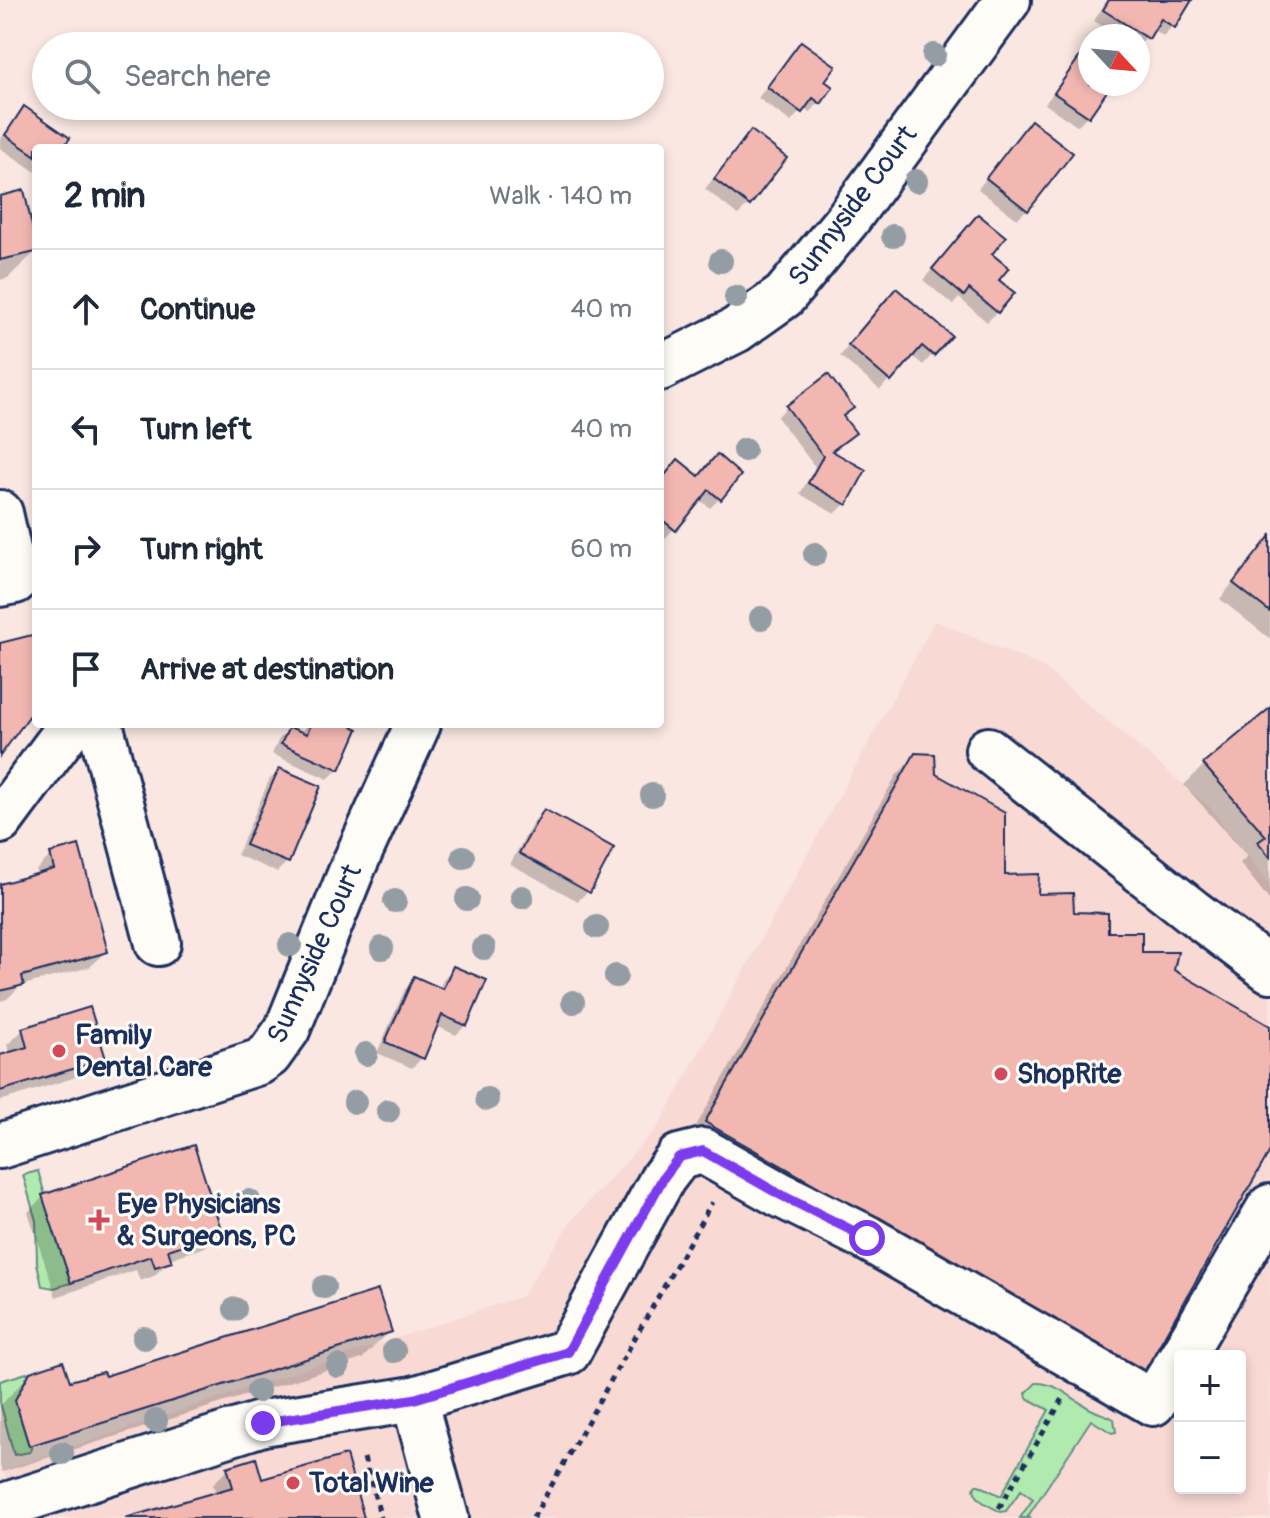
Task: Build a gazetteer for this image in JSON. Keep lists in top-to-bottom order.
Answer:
{
  "streets": {
    "street": ["Sunnyside Court"]
  },
  "places": {
    "other": ["Family Dental Care", "ShopRite", "Total Wine"],
    "health": ["Eye Physicians & Surgeons, PC"]
  },
  "north": "bottom right",
  "page": {
    "search": "Search here",
    "heading": ["2 min", "Walk · 140 m"],
    "list": [
      ["Continue", "40 m"],
      ["Turn left", "40 m"],
      ["Turn right", "60 m"],
      "Arrive at destination"
    ],
    "map_buttons": ["+", "−"]
  }
}
